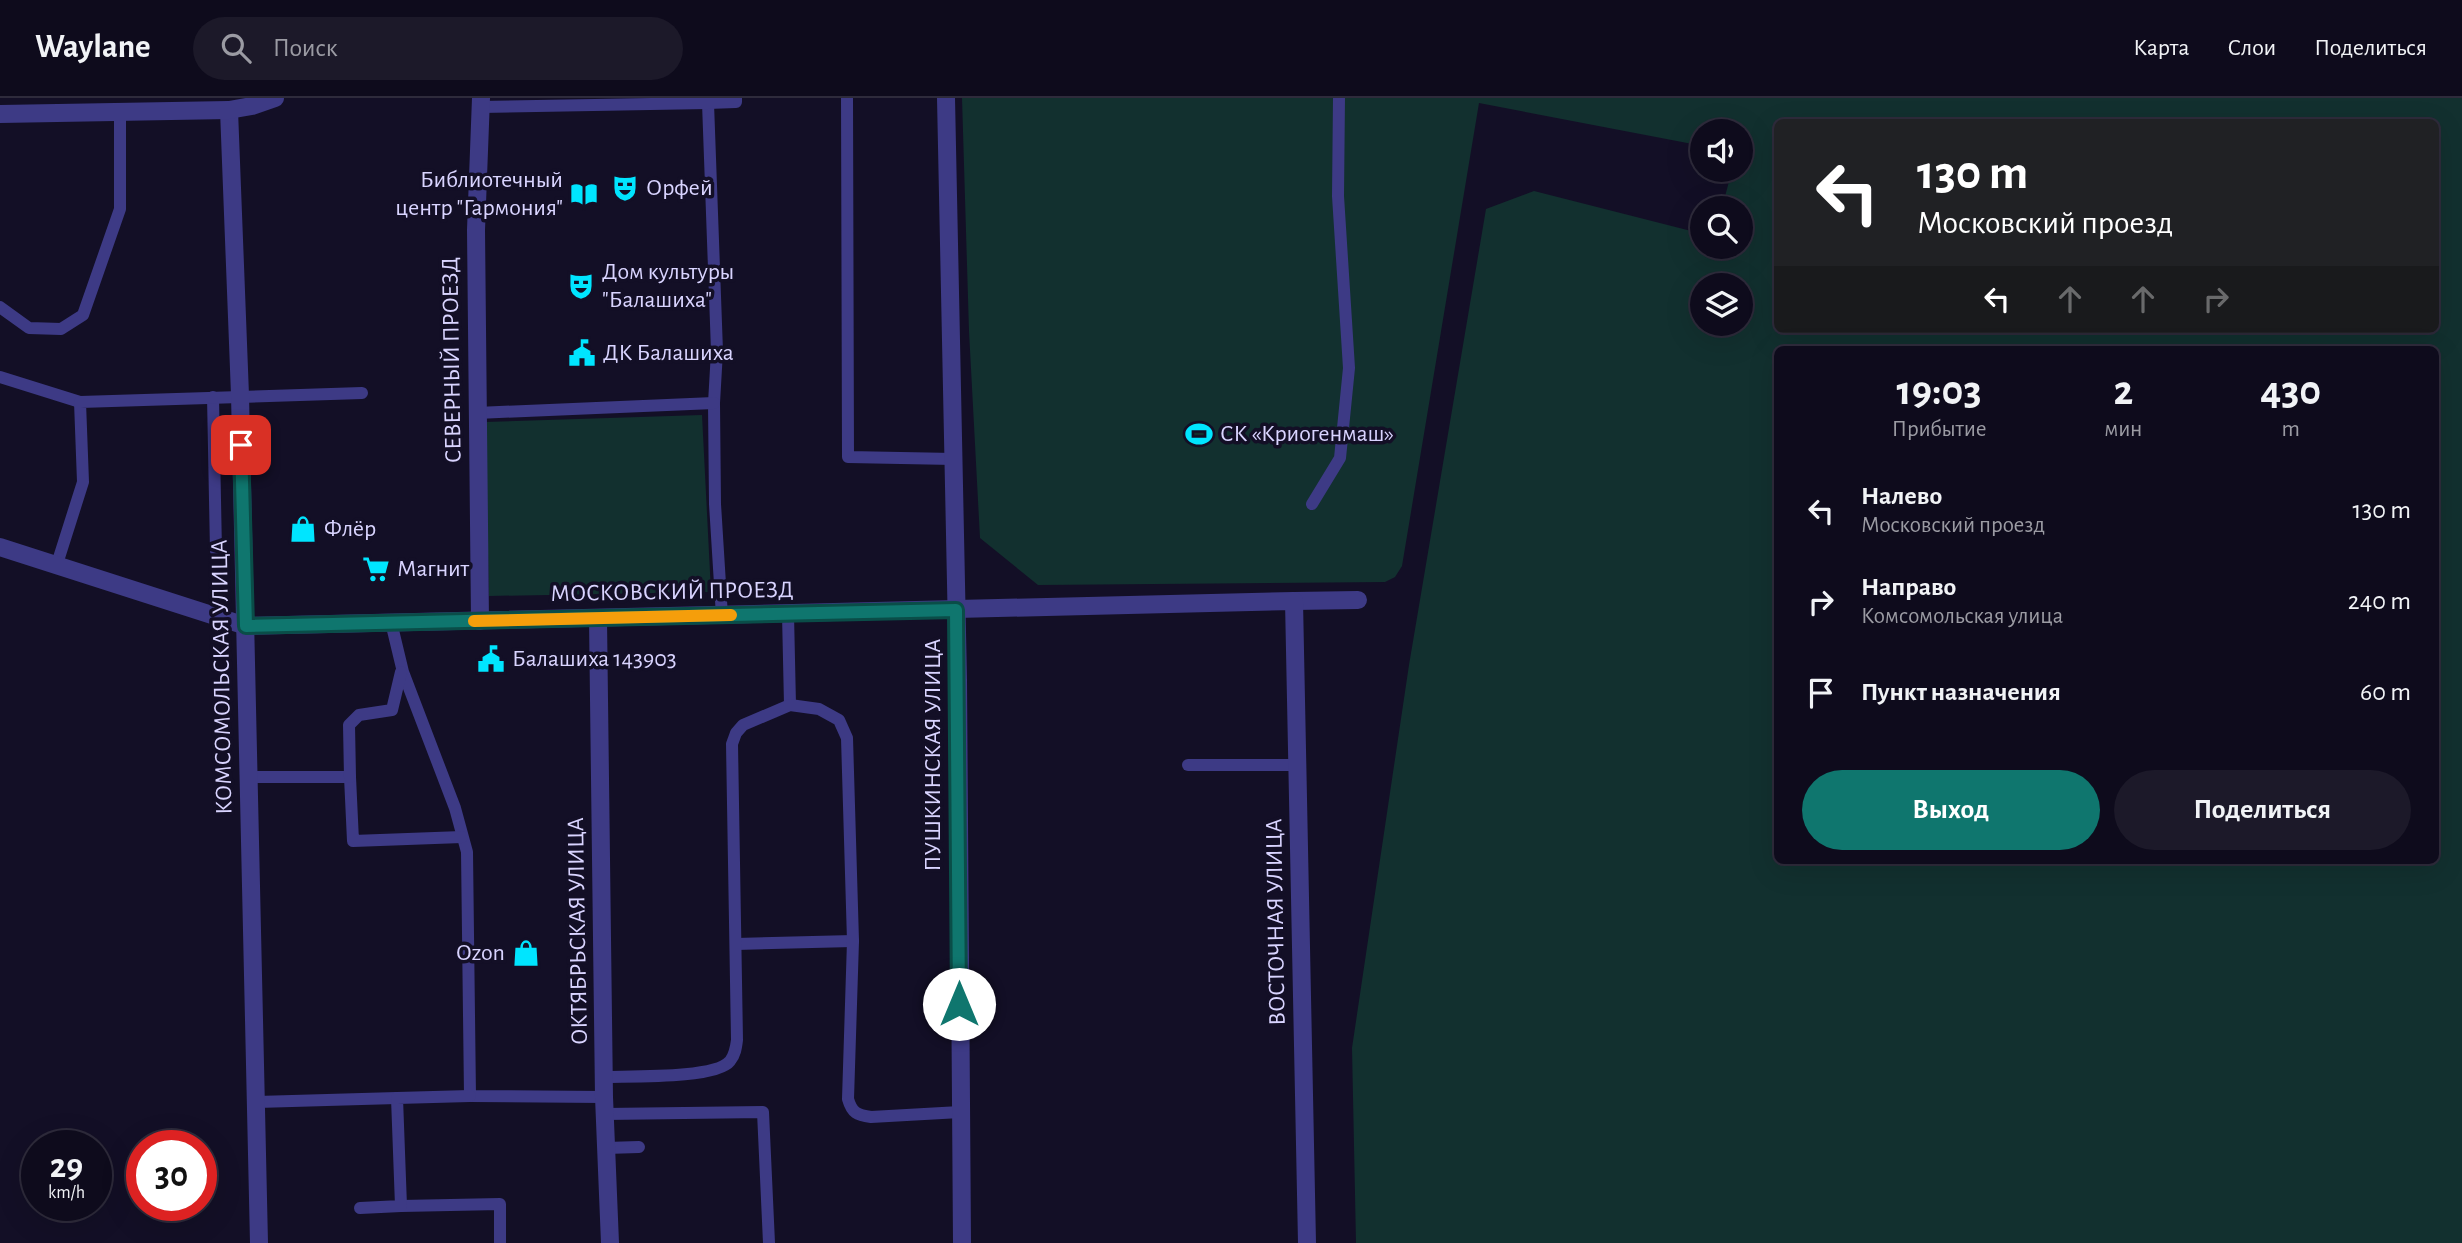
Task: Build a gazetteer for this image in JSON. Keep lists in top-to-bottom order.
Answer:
{
  "streets": {
    "street": [
      "СЕВЕРНЫЙ ПРОЕЗД",
      "МОСКОВСКИЙ ПРОЕЗД",
      "КОМСОМОЛЬСКАЯ УЛИЦА",
      "ПУШКИНСКАЯ УЛИЦА",
      "ВОСТОЧНАЯ УЛИЦА",
      "ОКТЯБРЬСКАЯ УЛИЦА"
    ]
  },
  "crossings": [
    ["СЕВЕРНЫЙ ПРОЕЗД", "МОСКОВСКИЙ ПРОЕЗД"],
    ["МОСКОВСКИЙ ПРОЕЗД", "КОМСОМОЛЬСКАЯ УЛИЦА"],
    ["МОСКОВСКИЙ ПРОЕЗД", "ПУШКИНСКАЯ УЛИЦА"],
    ["МОСКОВСКИЙ ПРОЕЗД", "ВОСТОЧНАЯ УЛИЦА"],
    ["МОСКОВСКИЙ ПРОЕЗД", "ОКТЯБРЬСКАЯ УЛИЦА"]
  ],
  "places": {
    "theatre": ["Орфей", "Дом культуры \"Балашиха\""],
    "library": ["Библиотечный центр \"Гармония\""],
    "public building": ["ДК Балашиха", "Балашиха 143903"],
    "sports": ["СК «Криогенмаш»"],
    "shop": ["Флёр", "Ozon"],
    "supermarket": ["Магнит"]
  },
  "page": {
    "header": "Waylane",
    "search": "Поиск",
    "nav": ["Карта", "Слои", "Поделиться"],
    "turn": ["130 m", "Московский проезд"],
    "eta": [
      "19:03",
      "Прибытие",
      "2",
      "мин",
      "430",
      "m"
    ],
    "list": [
      {
        "name": "Налево",
        "note": "Московский проезд",
        "value": "130 m"
      },
      {
        "name": "Направо",
        "note": "Комсомольская улица",
        "value": "240 m"
      },
      {
        "name": "Пункт назначения",
        "value": "60 m"
      }
    ],
    "buttons": ["Выход", "Поделиться"],
    "speed": "29 km/h",
    "limit": "30"
  }
}
